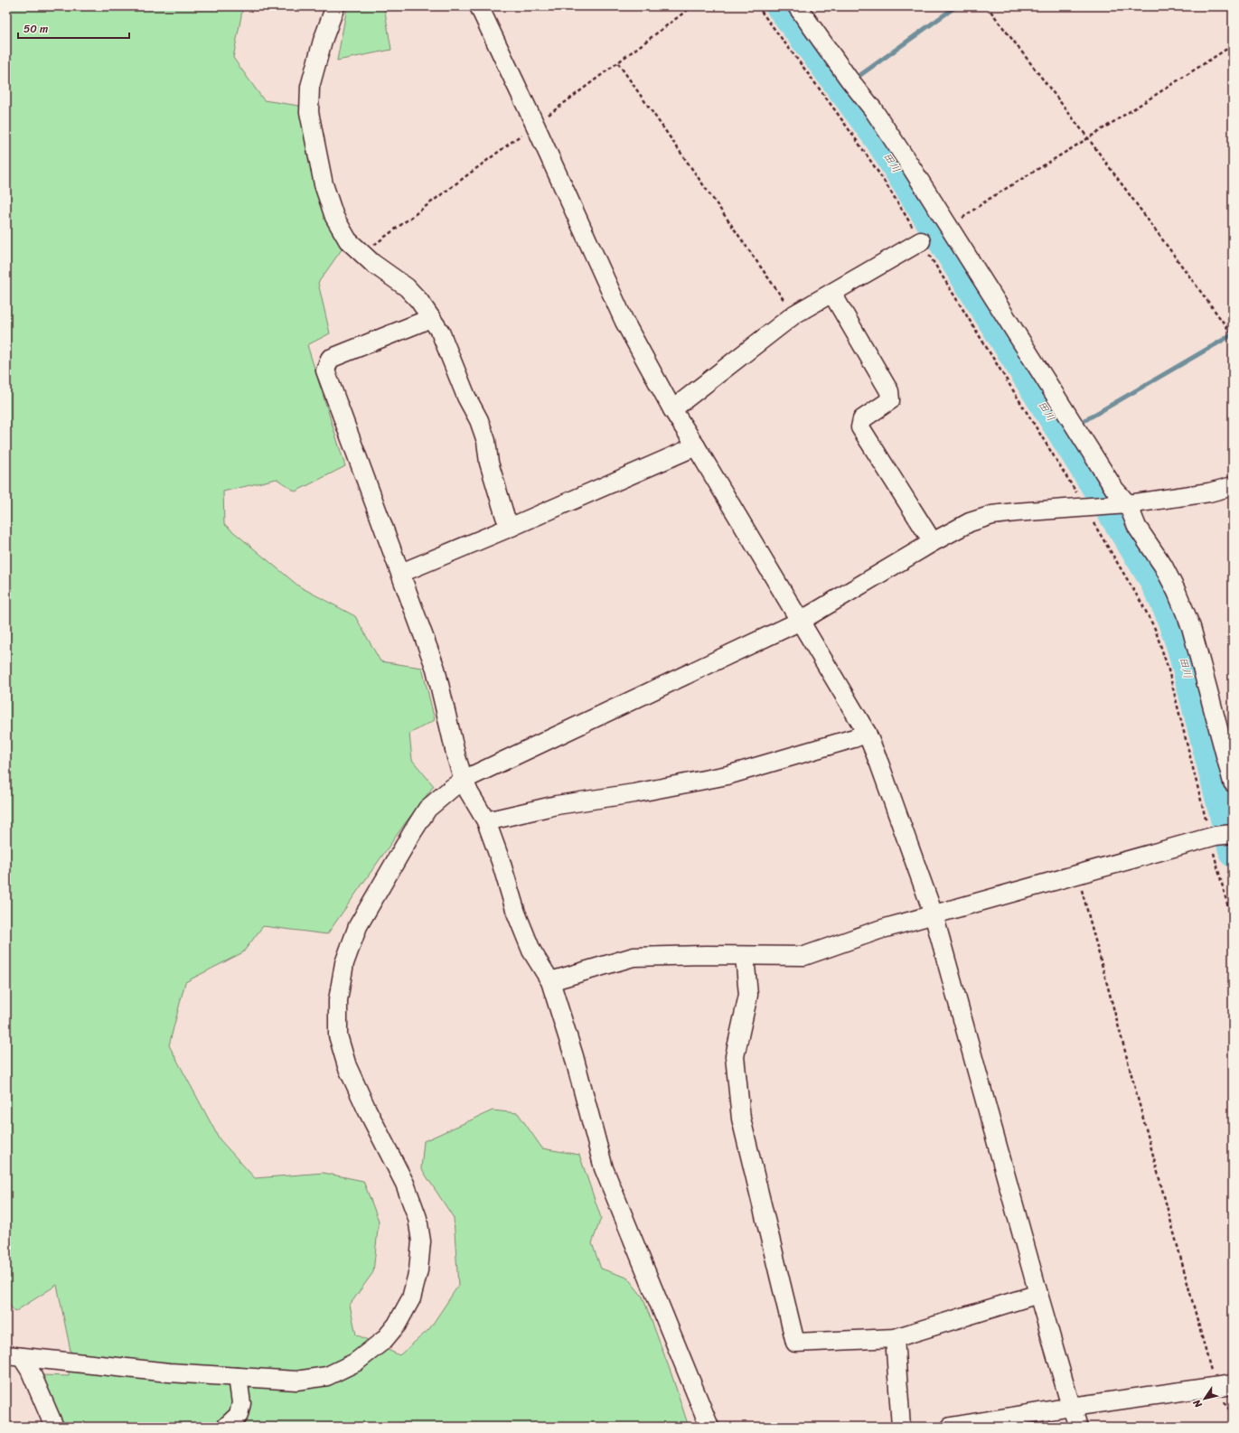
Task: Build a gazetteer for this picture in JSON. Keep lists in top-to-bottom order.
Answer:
{
  "water": ["田川"],
  "scale_bar": "50 m",
  "north": "bottom left"
}
